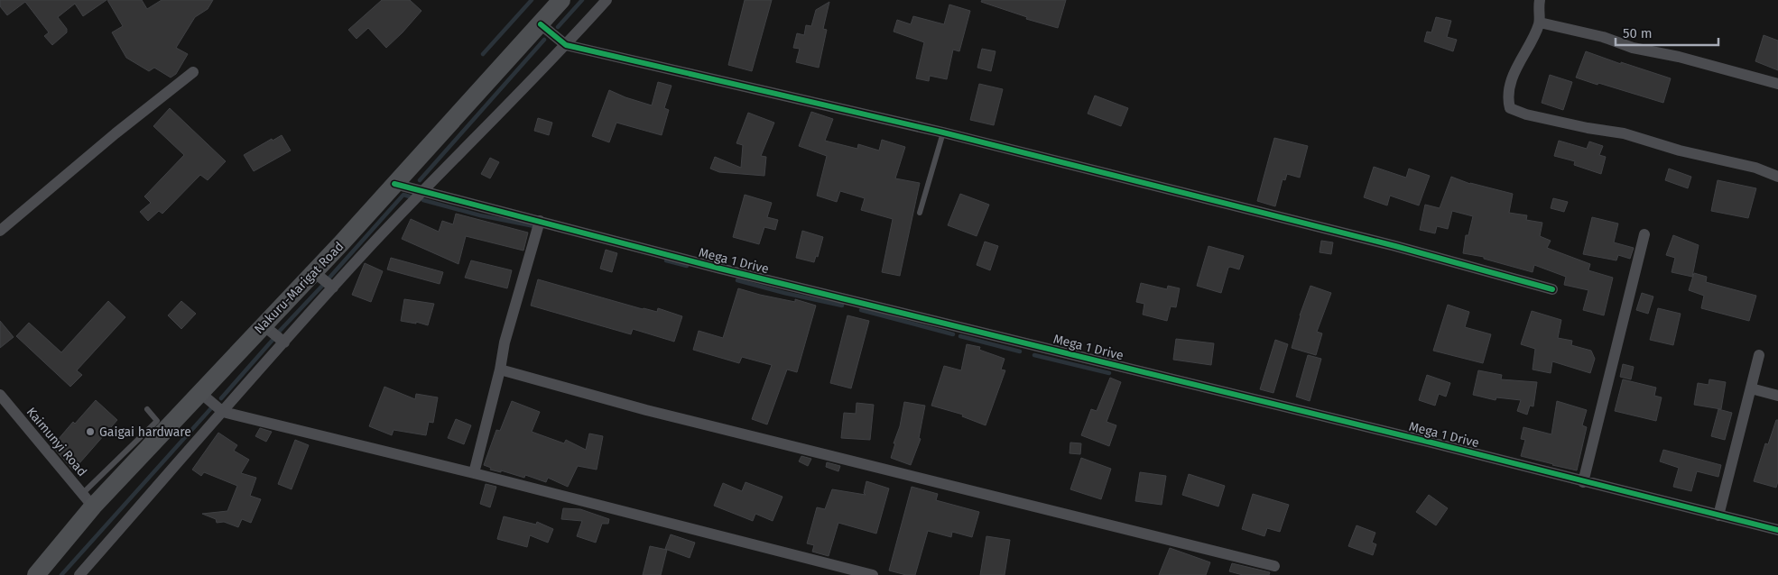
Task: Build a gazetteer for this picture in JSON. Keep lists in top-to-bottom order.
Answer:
{
  "streets": {
    "main road": ["Nakuru-Marigat Road"],
    "street": ["Mega 1 Drive", "Kaimunyi Road"]
  },
  "crossings": [
    ["Mega 1 Drive", "Nakuru-Marigat Road"],
    ["Nakuru-Marigat Road", "Kaimunyi Road"]
  ],
  "places": ["Gaigai hardware"],
  "scale_bar": "50 m"
}
